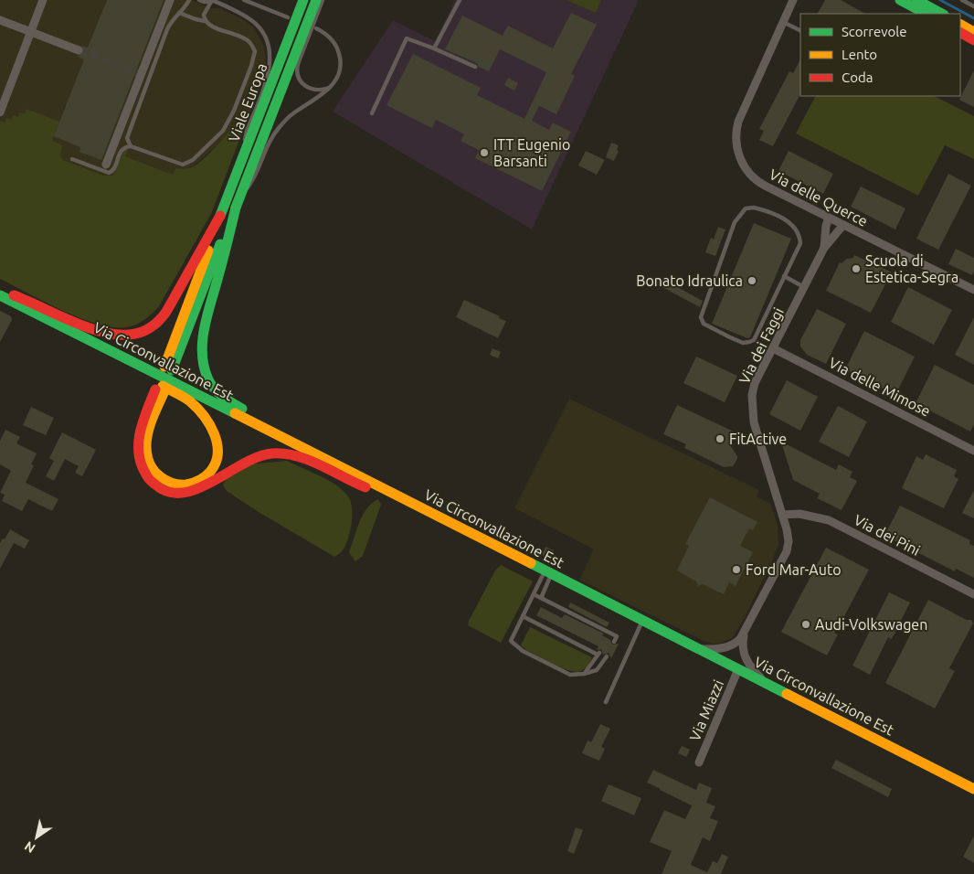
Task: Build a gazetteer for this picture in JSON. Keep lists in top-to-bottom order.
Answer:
{
  "streets": {
    "main road": ["Viale Europa", "Via Circonvallazione Est"],
    "street": [
      "Via delle Querce",
      "Via dei Faggi",
      "Via delle Mimose",
      "Via dei Pini",
      "Via Miazzi"
    ]
  },
  "crossings": [
    ["Via delle Querce", "Via dei Faggi"],
    ["Via dei Faggi", "Via Circonvallazione Est"],
    ["Via dei Faggi", "Via delle Mimose"],
    ["Via dei Faggi", "Via dei Pini"],
    ["Via Circonvallazione Est", "Via Miazzi"]
  ],
  "places": [
    "ITT Eugenio Barsanti",
    "Scuola di Estetica-Segra",
    "Bonato Idraulica",
    "FitActive",
    "Ford Mar-Auto",
    "Audi-Volkswagen"
  ],
  "legend": ["Scorrevole", "Lento", "Coda"],
  "north": "bottom left"
}
